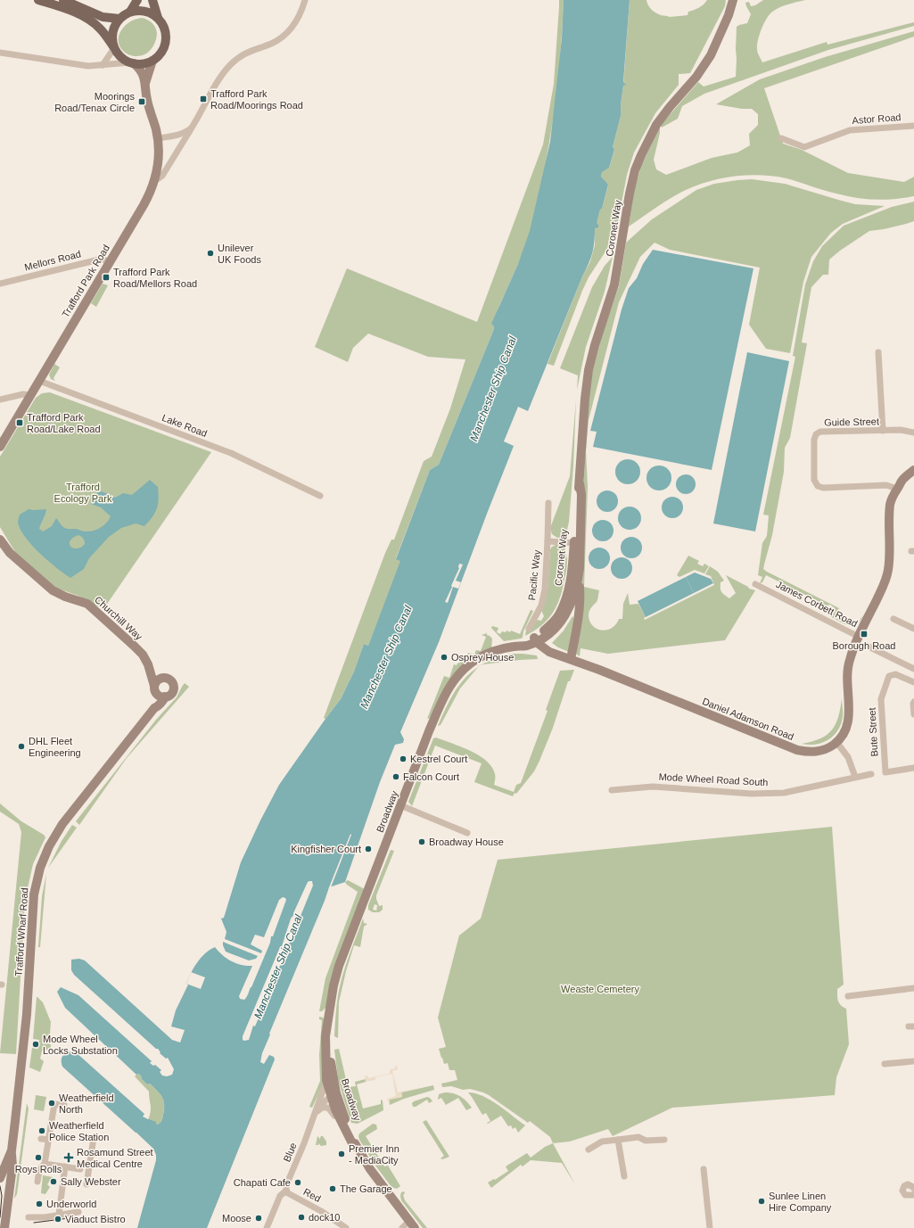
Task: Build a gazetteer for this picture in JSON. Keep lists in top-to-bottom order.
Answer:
{
  "streets": {
    "street": [
      "Astor Road",
      "Coronet Way",
      "Mellors Road",
      "Trafford Park Road",
      "Guide Street",
      "Lake Road",
      "Pacific Way",
      "James Corbett Road",
      "Churchill Way",
      "Daniel Adamson Road",
      "Bute Street",
      "Mode Wheel Road South",
      "Broadway",
      "Trafford Wharf Road",
      "Blue",
      "Red"
    ]
  },
  "crossings": [
    ["Coronet Way", "Pacific Way"],
    ["Coronet Way", "Daniel Adamson Road"],
    ["Coronet Way", "Broadway"],
    ["Mellors Road", "Trafford Park Road"],
    ["Trafford Park Road", "Lake Road"],
    ["Guide Street", "James Corbett Road"],
    ["Pacific Way", "Daniel Adamson Road"],
    ["James Corbett Road", "Daniel Adamson Road"],
    ["Churchill Way", "Trafford Wharf Road"],
    ["Broadway", "Blue"],
    ["Blue", "Red"]
  ],
  "water": ["Manchester Ship Canal"],
  "parks": ["Trafford Ecology Park", "Weaste Cemetery"],
  "places": {
    "transit": [
      "Trafford Park Road/Moorings Road",
      "Moorings Road/Tenax Circle",
      "Trafford Park Road/Mellors Road",
      "Trafford Park Road/Lake Road",
      "Borough Road"
    ],
    "other": [
      "Unilever UK Foods",
      "Osprey House",
      "DHL Fleet Engineering",
      "Kestrel Court",
      "Falcon Court",
      "Broadway House",
      "Kingfisher Court",
      "Mode Wheel Locks Substation",
      "Weatherfield North",
      "Weatherfield Police Station",
      "Premier Inn - MediaCity",
      "Roys Rolls",
      "Sally Webster",
      "Chapati Cafe",
      "The Garage",
      "Sunlee Linen Hire Company",
      "Underworld",
      "dock10",
      "Moose",
      "Viaduct Bistro"
    ],
    "health": ["Rosamund Street Medical Centre"]
  }
}
